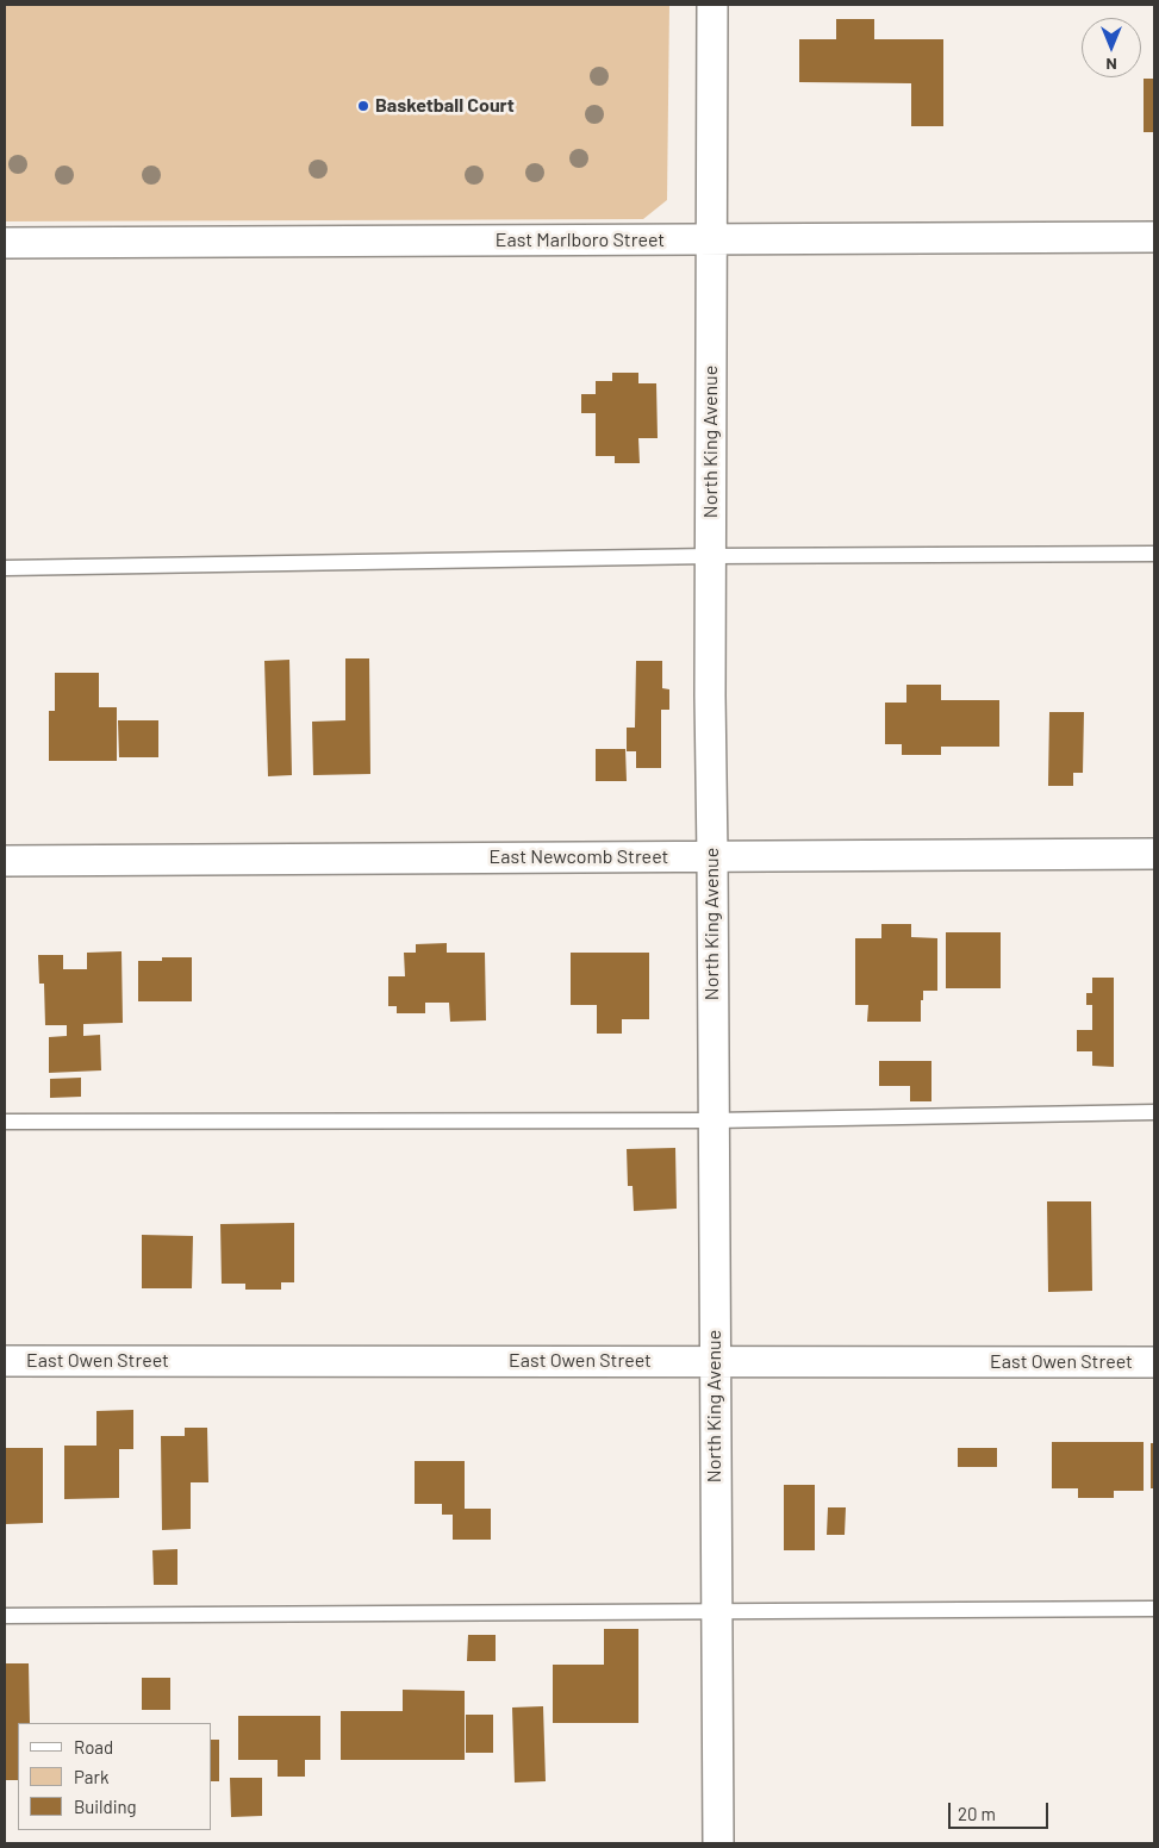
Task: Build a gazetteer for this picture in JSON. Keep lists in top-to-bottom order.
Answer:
{
  "streets": {
    "street": [
      "East Marlboro Street",
      "North King Avenue",
      "East Newcomb Street",
      "East Owen Street"
    ]
  },
  "crossings": [
    ["East Marlboro Street", "North King Avenue"],
    ["North King Avenue", "East Newcomb Street"],
    ["North King Avenue", "East Owen Street"]
  ],
  "places": ["Basketball Court"],
  "legend": ["Road", "Park", "Building"],
  "scale_bar": "20 m",
  "north": "bottom"
}
